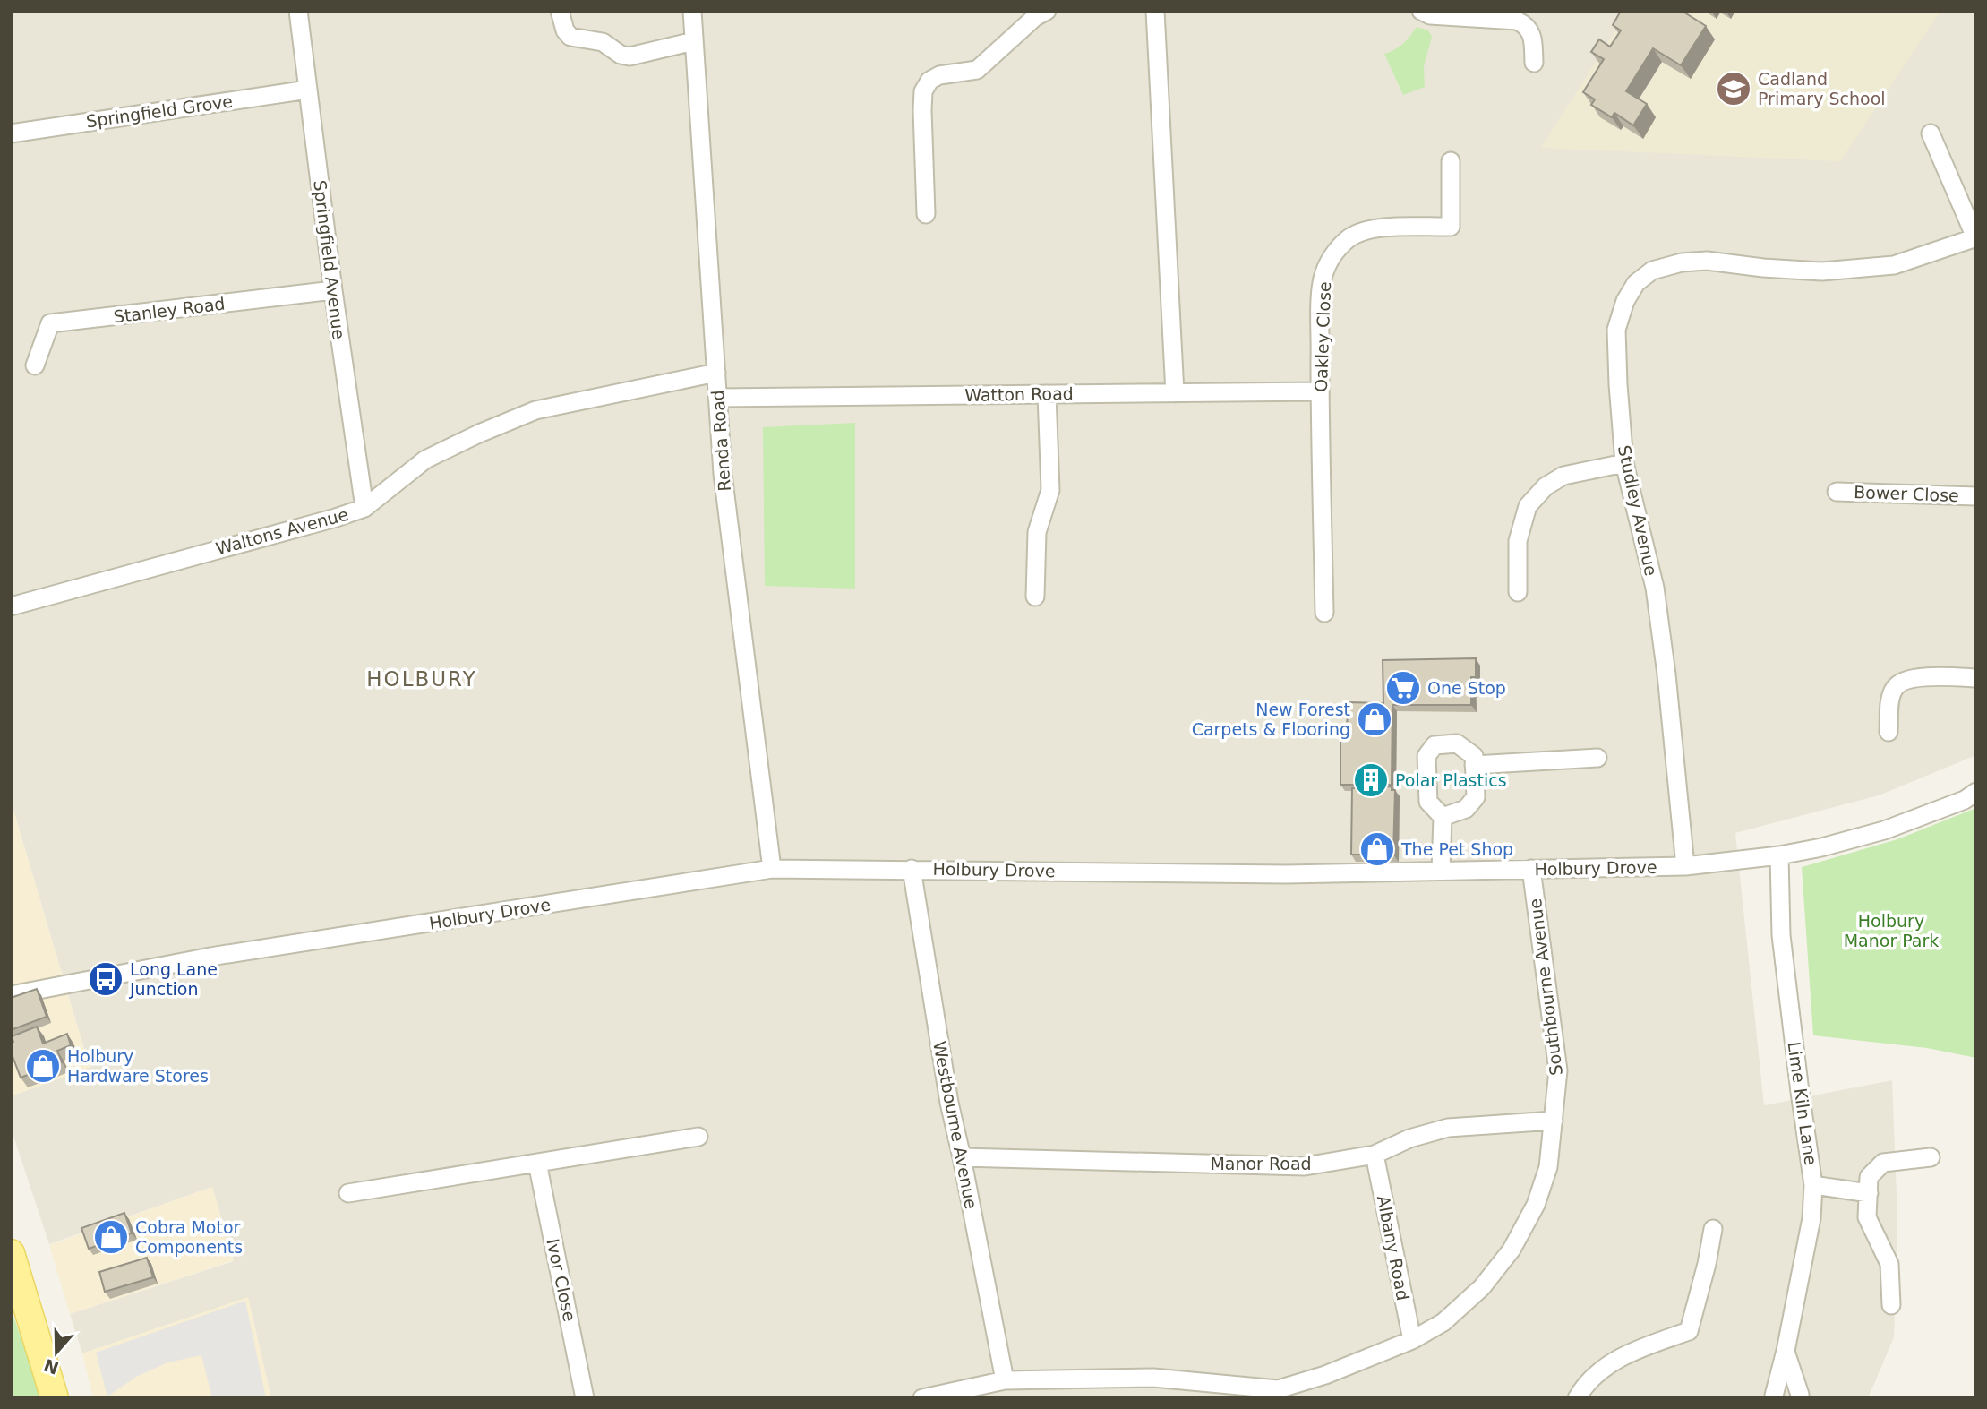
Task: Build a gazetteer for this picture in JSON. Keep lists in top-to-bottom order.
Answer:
{
  "streets": {
    "street": [
      "Springfield Grove",
      "Springfield Avenue",
      "Stanley Road",
      "Oakley Close",
      "Watton Road",
      "Renda Road",
      "Bower Close",
      "Studley Avenue",
      "Waltons Avenue",
      "Holbury Drove",
      "Southbourne Avenue",
      "Lime Kiln Lane",
      "Westbourne Avenue",
      "Manor Road",
      "Albany Road",
      "Ivor Close"
    ]
  },
  "crossings": [
    ["Springfield Grove", "Springfield Avenue"],
    ["Springfield Avenue", "Stanley Road"],
    ["Springfield Avenue", "Waltons Avenue"],
    ["Oakley Close", "Watton Road"],
    ["Watton Road", "Renda Road"],
    ["Renda Road", "Waltons Avenue"],
    ["Renda Road", "Holbury Drove"],
    ["Studley Avenue", "Holbury Drove"],
    ["Holbury Drove", "Southbourne Avenue"],
    ["Holbury Drove", "Lime Kiln Lane"],
    ["Holbury Drove", "Westbourne Avenue"],
    ["Southbourne Avenue", "Westbourne Avenue"],
    ["Southbourne Avenue", "Manor Road"],
    ["Southbourne Avenue", "Albany Road"],
    ["Westbourne Avenue", "Manor Road"],
    ["Manor Road", "Albany Road"]
  ],
  "districts": ["HOLBURY"],
  "parks": ["Holbury Manor Park"],
  "places": {
    "school or university": ["Cadland Primary School"],
    "supermarket": ["One Stop"],
    "shop": [
      "New Forest Carpets & Flooring",
      "The Pet Shop",
      "Holbury Hardware Stores",
      "Cobra Motor Components"
    ],
    "building": ["Polar Plastics"],
    "bus stop": ["Long Lane Junction"]
  },
  "north": "bottom"
}
